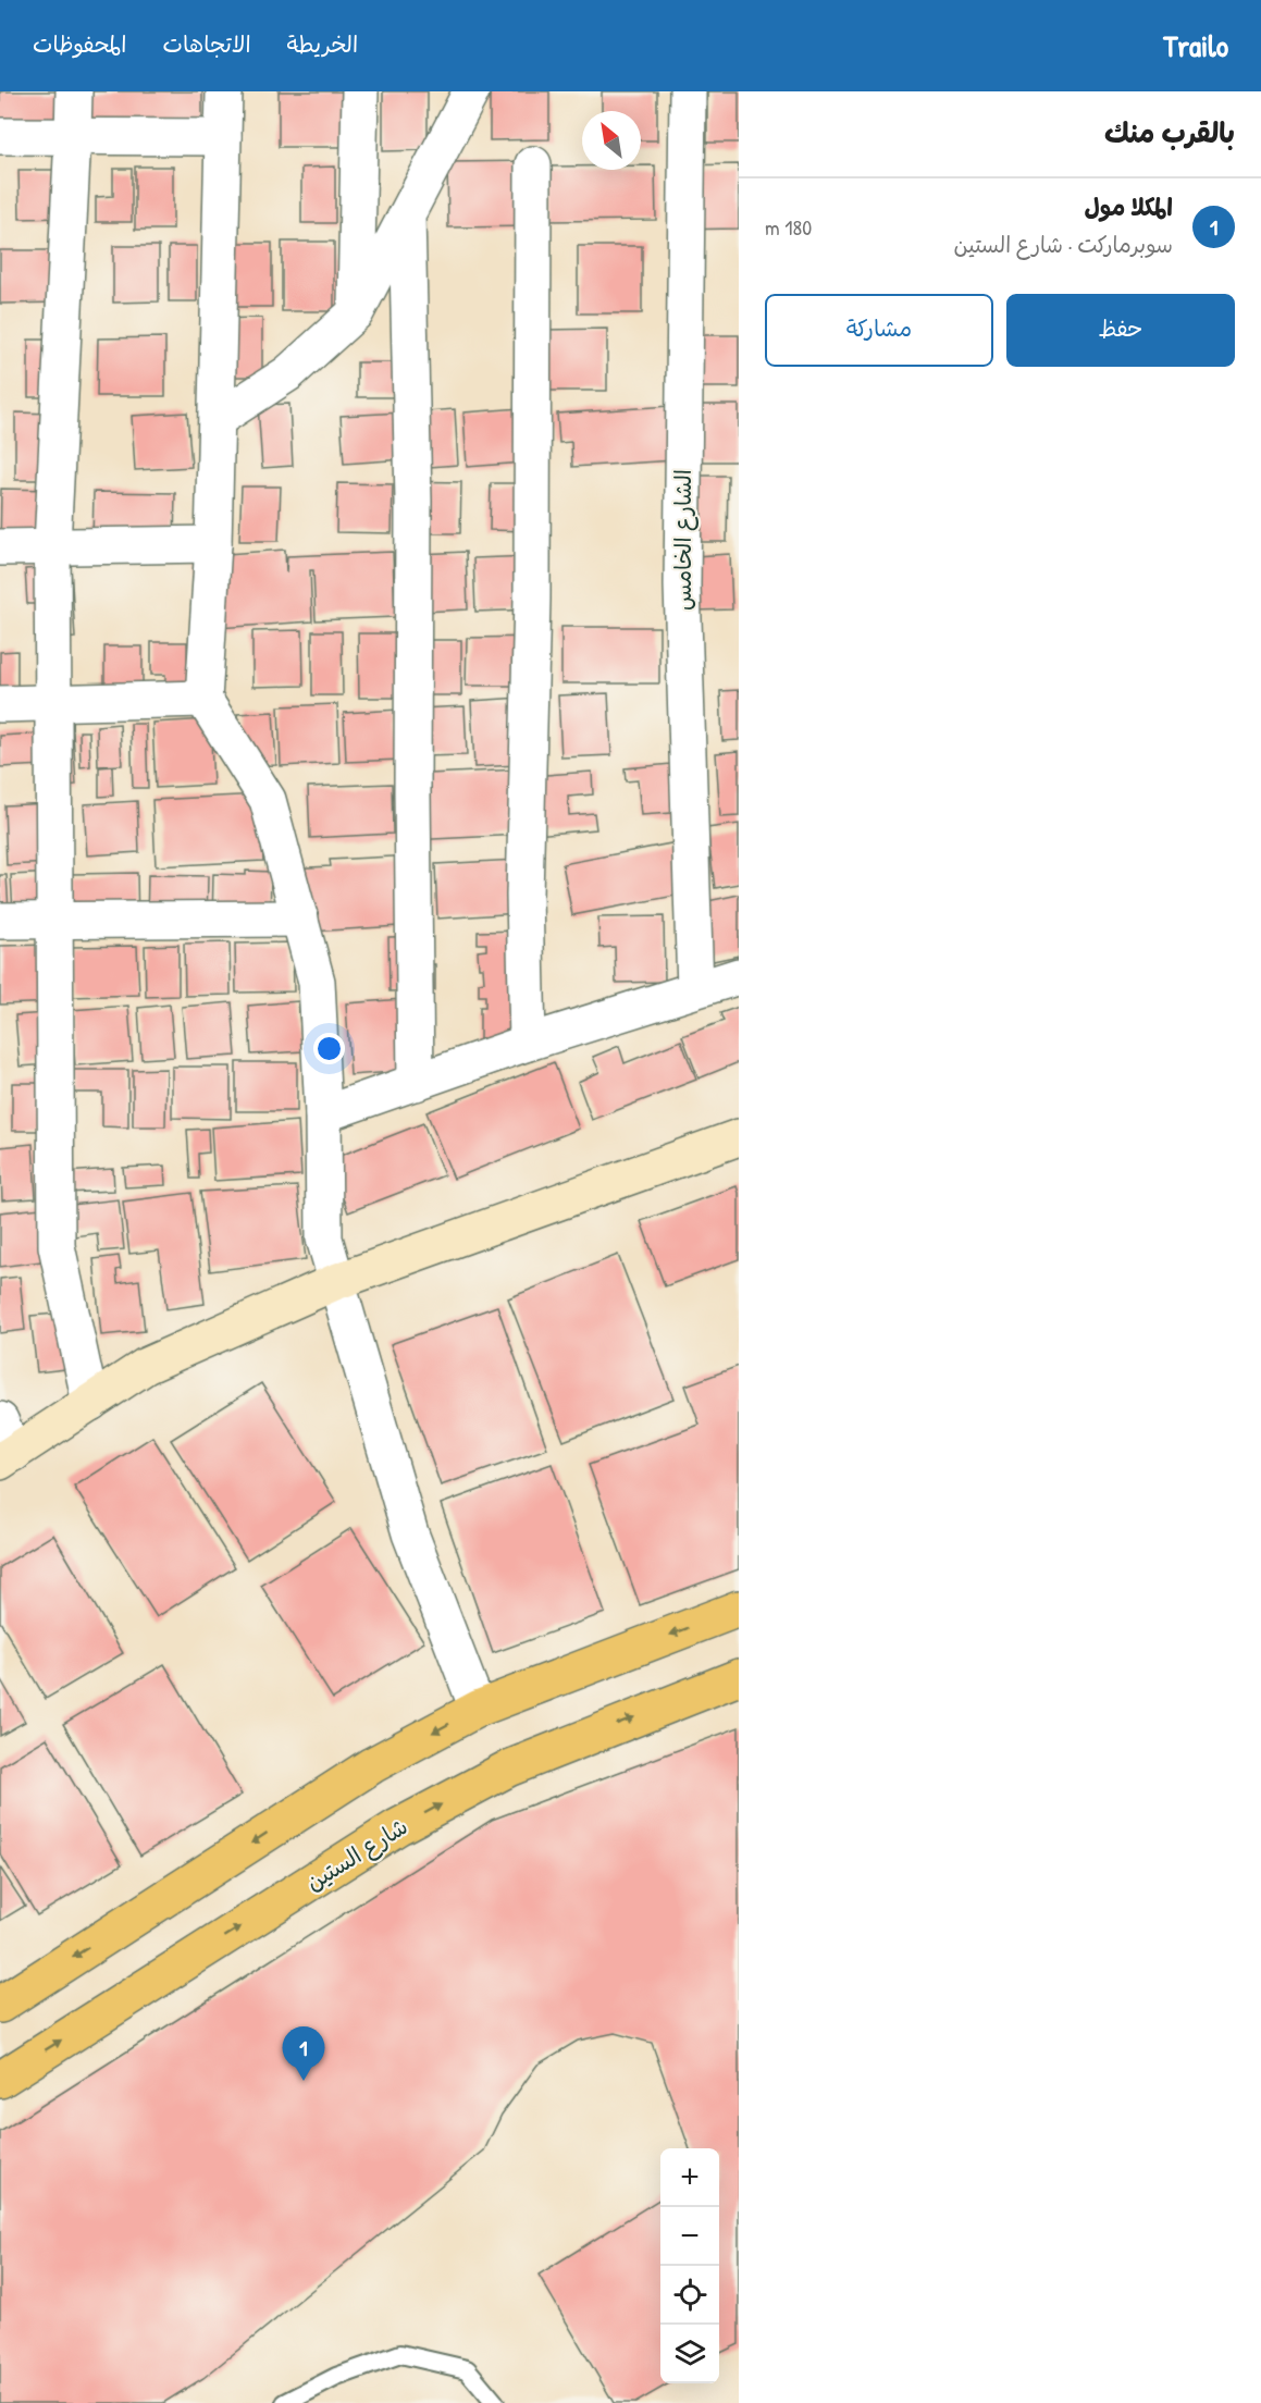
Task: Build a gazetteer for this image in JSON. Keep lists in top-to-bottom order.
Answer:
{
  "streets": {
    "highway": ["شارع الستين"],
    "street": ["الشارع الخامس"]
  },
  "north": "top left",
  "page": {
    "header": "Trailo",
    "nav": ["الخريطة", "الاتجاهات", "المحفوظات"],
    "heading": "بالقرب منك",
    "list": [
      {
        "mark": "1",
        "name": "المكلا مول",
        "note": "سوبرماركت · شارع الستين",
        "value": "180 m"
      }
    ],
    "buttons": ["حفظ", "مشاركة"],
    "pins": "1",
    "map_buttons": ["+", "−"]
  }
}
